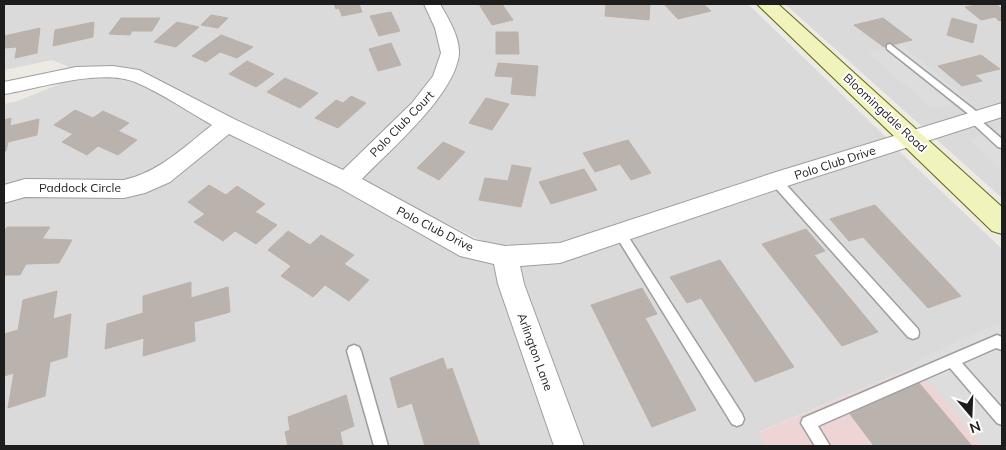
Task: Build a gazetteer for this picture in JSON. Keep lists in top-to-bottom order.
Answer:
{
  "streets": {
    "main road": ["Bloomingdale Road"],
    "street": [
      "Polo Club Court",
      "Polo Club Drive",
      "Paddock Circle",
      "Arlington Lane"
    ]
  },
  "crossings": [
    ["Bloomingdale Road", "Polo Club Drive"],
    ["Polo Club Court", "Polo Club Drive"],
    ["Polo Club Drive", "Paddock Circle"],
    ["Polo Club Drive", "Arlington Lane"]
  ],
  "north": "bottom"
}
